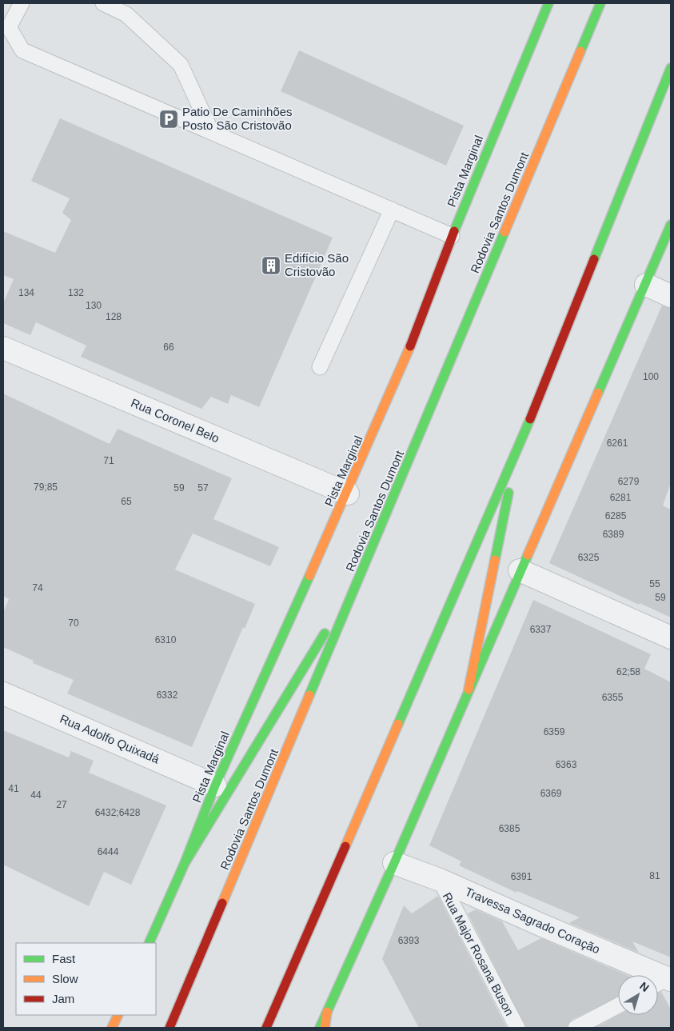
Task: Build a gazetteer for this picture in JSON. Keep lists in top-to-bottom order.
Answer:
{
  "streets": {
    "main road": ["Pista Marginal", "Rodovia Santos Dumont"],
    "street": ["Rua Coronel Belo", "Rua Adolfo Quixadá", "Travessa Sagrado Coração"],
    "lane": ["Rua Major Rosana Buson"]
  },
  "crossings": [
    ["Pista Marginal", "Rua Coronel Belo"],
    ["Pista Marginal", "Rua Adolfo Quixadá"],
    ["Travessa Sagrado Coração", "Rua Major Rosana Buson"]
  ],
  "places": {
    "parking": ["Patio De Caminhões Posto São Cristovão"],
    "building": ["Edifício São Cristovão"]
  },
  "house_numbers": [
    "134",
    "132",
    "130",
    "128",
    "66",
    "100",
    "6261",
    "71",
    "6279",
    "79;85",
    "59",
    "57",
    "6281",
    "65",
    "6285",
    "6389",
    "6325",
    "55",
    "74",
    "59",
    "70",
    "6337",
    "6310",
    "62;58",
    "6332",
    "6355",
    "6359",
    "6363",
    "41",
    "6369",
    "44",
    "27",
    "6432;6428",
    "6385",
    "6444",
    "81",
    "6391",
    "6393"
  ],
  "legend": ["Fast", "Slow", "Jam"],
  "north": "top right"
}
